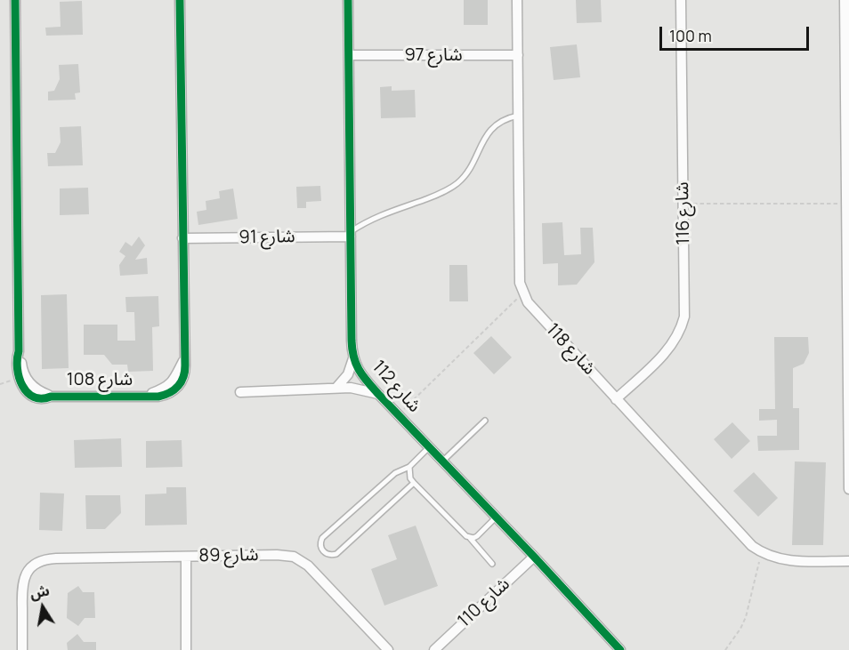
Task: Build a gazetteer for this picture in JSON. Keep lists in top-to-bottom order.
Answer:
{
  "streets": {
    "street": [
      "شارع 97",
      "شارع 116",
      "شارع 91",
      "شارع 118",
      "شارع 108",
      "شارع 112",
      "شارع 89",
      "شارع 110"
    ]
  },
  "crossings": [
    ["شارع 97", "شارع 118"],
    ["شارع 97", "شارع 112"],
    ["شارع 116", "شارع 118"],
    ["شارع 91", "شارع 108"],
    ["شارع 91", "شارع 112"],
    ["شارع 112", "شارع 110"]
  ],
  "scale_bar": "100 m",
  "north": "top"
}
